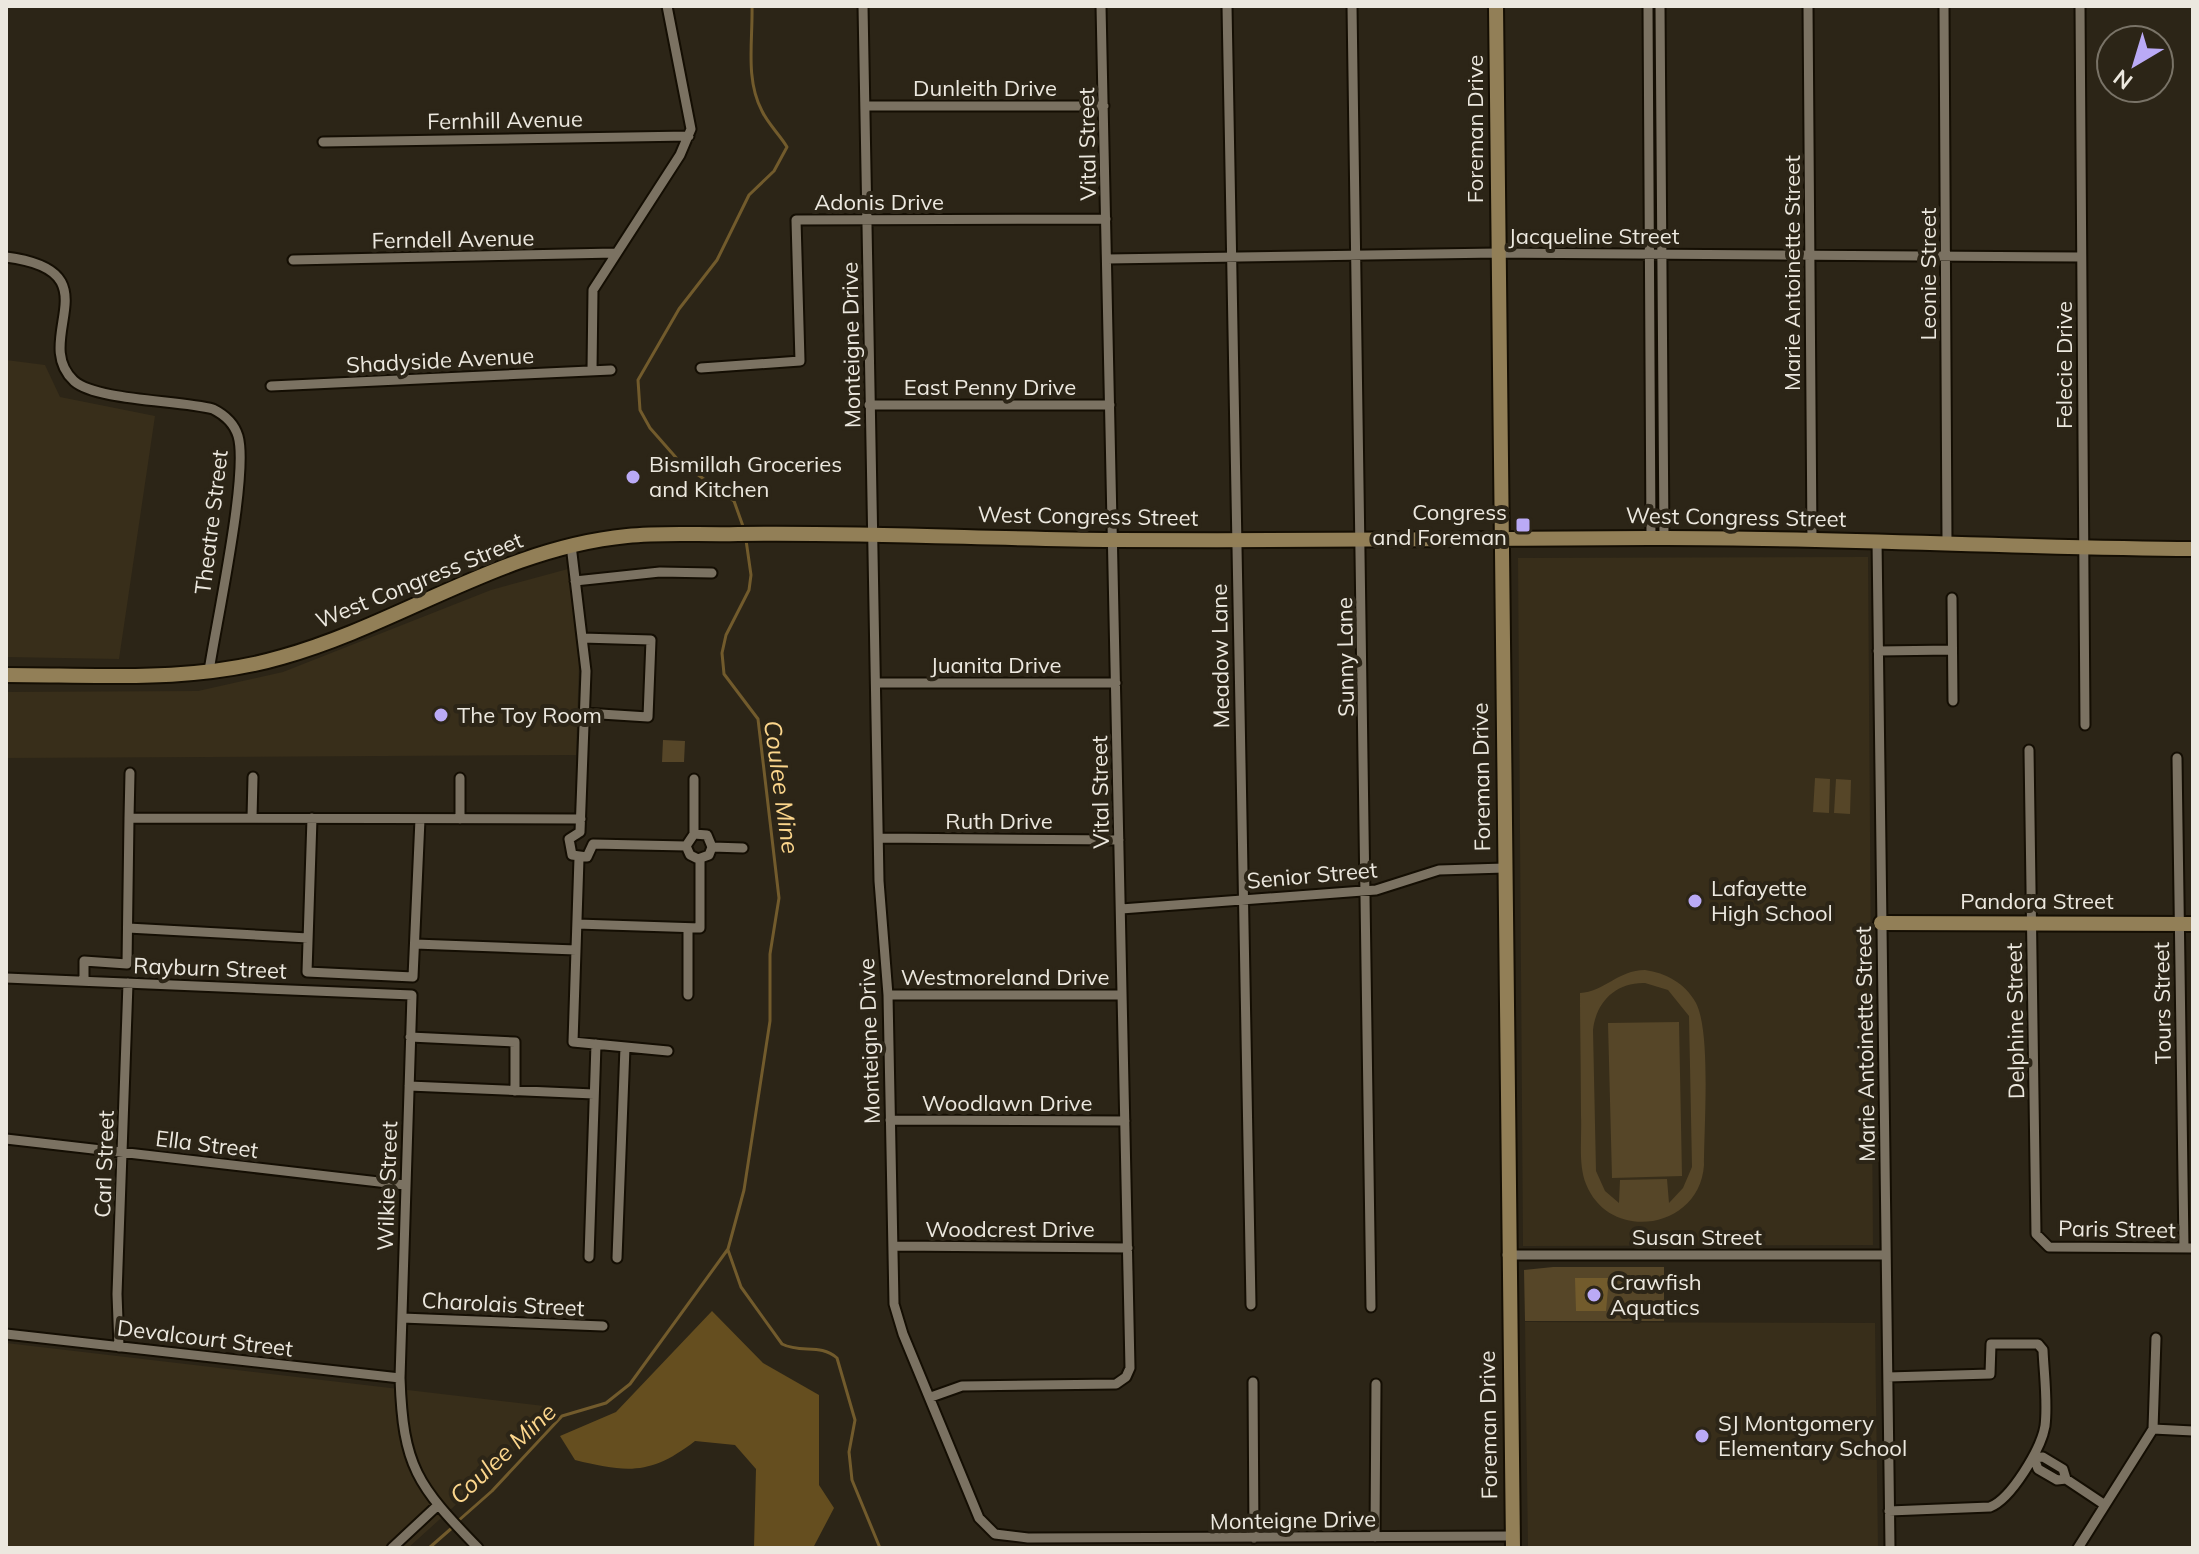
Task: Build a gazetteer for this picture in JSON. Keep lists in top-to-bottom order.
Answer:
{
  "streets": {
    "main road": ["Foreman Drive", "West Congress Street", "Pandora Street"],
    "street": [
      "Dunleith Drive",
      "Fernhill Avenue",
      "Vital Street",
      "Adonis Drive",
      "Jacqueline Street",
      "Ferndell Avenue",
      "Marie Antoinette Street",
      "Leonie Street",
      "Monteigne Drive",
      "Shadyside Avenue",
      "Felecie Drive",
      "East Penny Drive",
      "Theatre Street",
      "Meadow Lane",
      "Sunny Lane",
      "Juanita Drive",
      "Ruth Drive",
      "Senior Street",
      "Rayburn Street",
      "Westmoreland Drive",
      "Tours Street",
      "Delphine Street",
      "Woodlawn Drive",
      "Ella Street",
      "Carl Street",
      "Wilkie Street",
      "Woodcrest Drive",
      "Paris Street",
      "Susan Street",
      "Charolais Street",
      "Devalcourt Street"
    ]
  },
  "crossings": [
    ["Dunleith Drive", "Vital Street"],
    ["Dunleith Drive", "Monteigne Drive"],
    ["Foreman Drive", "Jacqueline Street"],
    ["Foreman Drive", "Monteigne Drive"],
    ["Foreman Drive", "West Congress Street"],
    ["Foreman Drive", "Senior Street"],
    ["Foreman Drive", "Susan Street"],
    ["Vital Street", "Adonis Drive"],
    ["Vital Street", "Jacqueline Street"],
    ["Vital Street", "Monteigne Drive"],
    ["Vital Street", "East Penny Drive"],
    ["Vital Street", "West Congress Street"],
    ["Vital Street", "Juanita Drive"],
    ["Vital Street", "Ruth Drive"],
    ["Vital Street", "Senior Street"],
    ["Vital Street", "Westmoreland Drive"],
    ["Vital Street", "Woodlawn Drive"],
    ["Vital Street", "Woodcrest Drive"],
    ["Adonis Drive", "Monteigne Drive"],
    ["Jacqueline Street", "Marie Antoinette Street"],
    ["Jacqueline Street", "Leonie Street"],
    ["Jacqueline Street", "Felecie Drive"],
    ["Jacqueline Street", "Meadow Lane"],
    ["Jacqueline Street", "Sunny Lane"],
    ["Marie Antoinette Street", "West Congress Street"],
    ["Marie Antoinette Street", "Pandora Street"],
    ["Marie Antoinette Street", "Susan Street"],
    ["Leonie Street", "West Congress Street"],
    ["Monteigne Drive", "East Penny Drive"],
    ["Monteigne Drive", "West Congress Street"],
    ["Monteigne Drive", "Juanita Drive"],
    ["Monteigne Drive", "Ruth Drive"],
    ["Monteigne Drive", "Westmoreland Drive"],
    ["Monteigne Drive", "Woodlawn Drive"],
    ["Monteigne Drive", "Woodcrest Drive"],
    ["Felecie Drive", "West Congress Street"],
    ["West Congress Street", "Theatre Street"],
    ["West Congress Street", "Meadow Lane"],
    ["West Congress Street", "Sunny Lane"],
    ["Meadow Lane", "Senior Street"],
    ["Sunny Lane", "Senior Street"],
    ["Pandora Street", "Tours Street"],
    ["Pandora Street", "Delphine Street"],
    ["Rayburn Street", "Carl Street"],
    ["Rayburn Street", "Wilkie Street"],
    ["Tours Street", "Paris Street"],
    ["Delphine Street", "Paris Street"],
    ["Ella Street", "Carl Street"],
    ["Ella Street", "Wilkie Street"],
    ["Carl Street", "Devalcourt Street"],
    ["Wilkie Street", "Charolais Street"],
    ["Wilkie Street", "Devalcourt Street"]
  ],
  "water": ["Coulee Mine"],
  "places": {
    "other": [
      "Bismillah Groceries and Kitchen",
      "The Toy Room",
      "Lafayette High School",
      "Crawfish Aquatics",
      "SJ Montgomery Elementary School"
    ],
    "transit": ["Congress and Foreman"]
  },
  "north": "bottom left"
}
